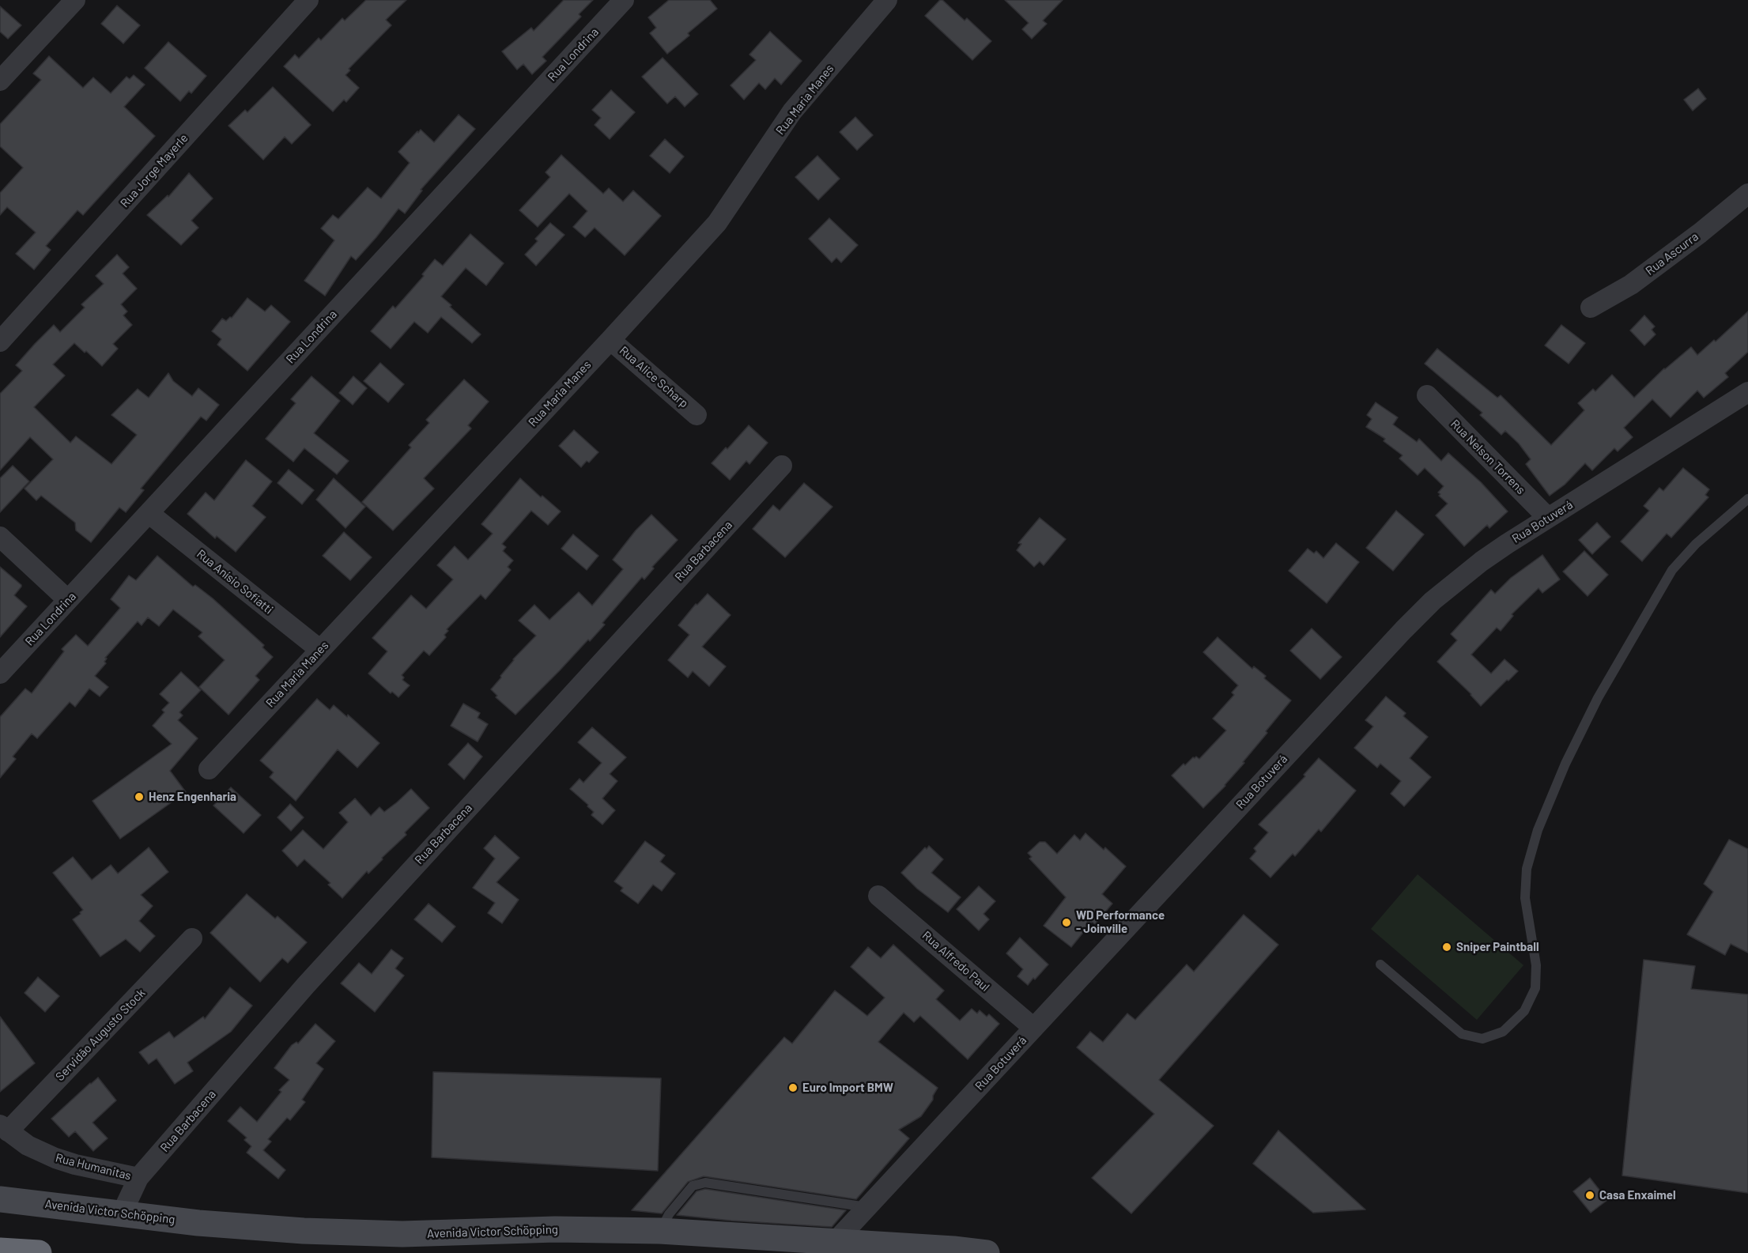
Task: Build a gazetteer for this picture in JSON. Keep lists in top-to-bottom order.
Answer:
{
  "streets": {
    "main road": ["Avenida Victor Schöpping"],
    "street": [
      "Rua Londrina",
      "Rua Maria Manes",
      "Rua Jorge Mayerle",
      "Rua Ascurra",
      "Rua Alice Scharp",
      "Rua Nelson Torrens",
      "Rua Botuverá",
      "Rua Barbacena",
      "Rua Anísio Sofiatti",
      "Rua Alfredo Paul",
      "Servidão Augusto Stock",
      "Rua Humanitas"
    ]
  },
  "crossings": [
    ["Rua Londrina", "Rua Anísio Sofiatti"],
    ["Rua Maria Manes", "Rua Alice Scharp"],
    ["Rua Maria Manes", "Rua Anísio Sofiatti"],
    ["Rua Nelson Torrens", "Rua Botuverá"],
    ["Rua Botuverá", "Rua Alfredo Paul"],
    ["Rua Botuverá", "Avenida Victor Schöpping"],
    ["Rua Barbacena", "Rua Humanitas"],
    ["Rua Barbacena", "Avenida Victor Schöpping"],
    ["Servidão Augusto Stock", "Rua Humanitas"]
  ],
  "places": [
    "Henz Engenharia",
    "WD Performance - Joinville",
    "Sniper Paintball",
    "Euro Import BMW",
    "Casa Enxaimel"
  ]
}
